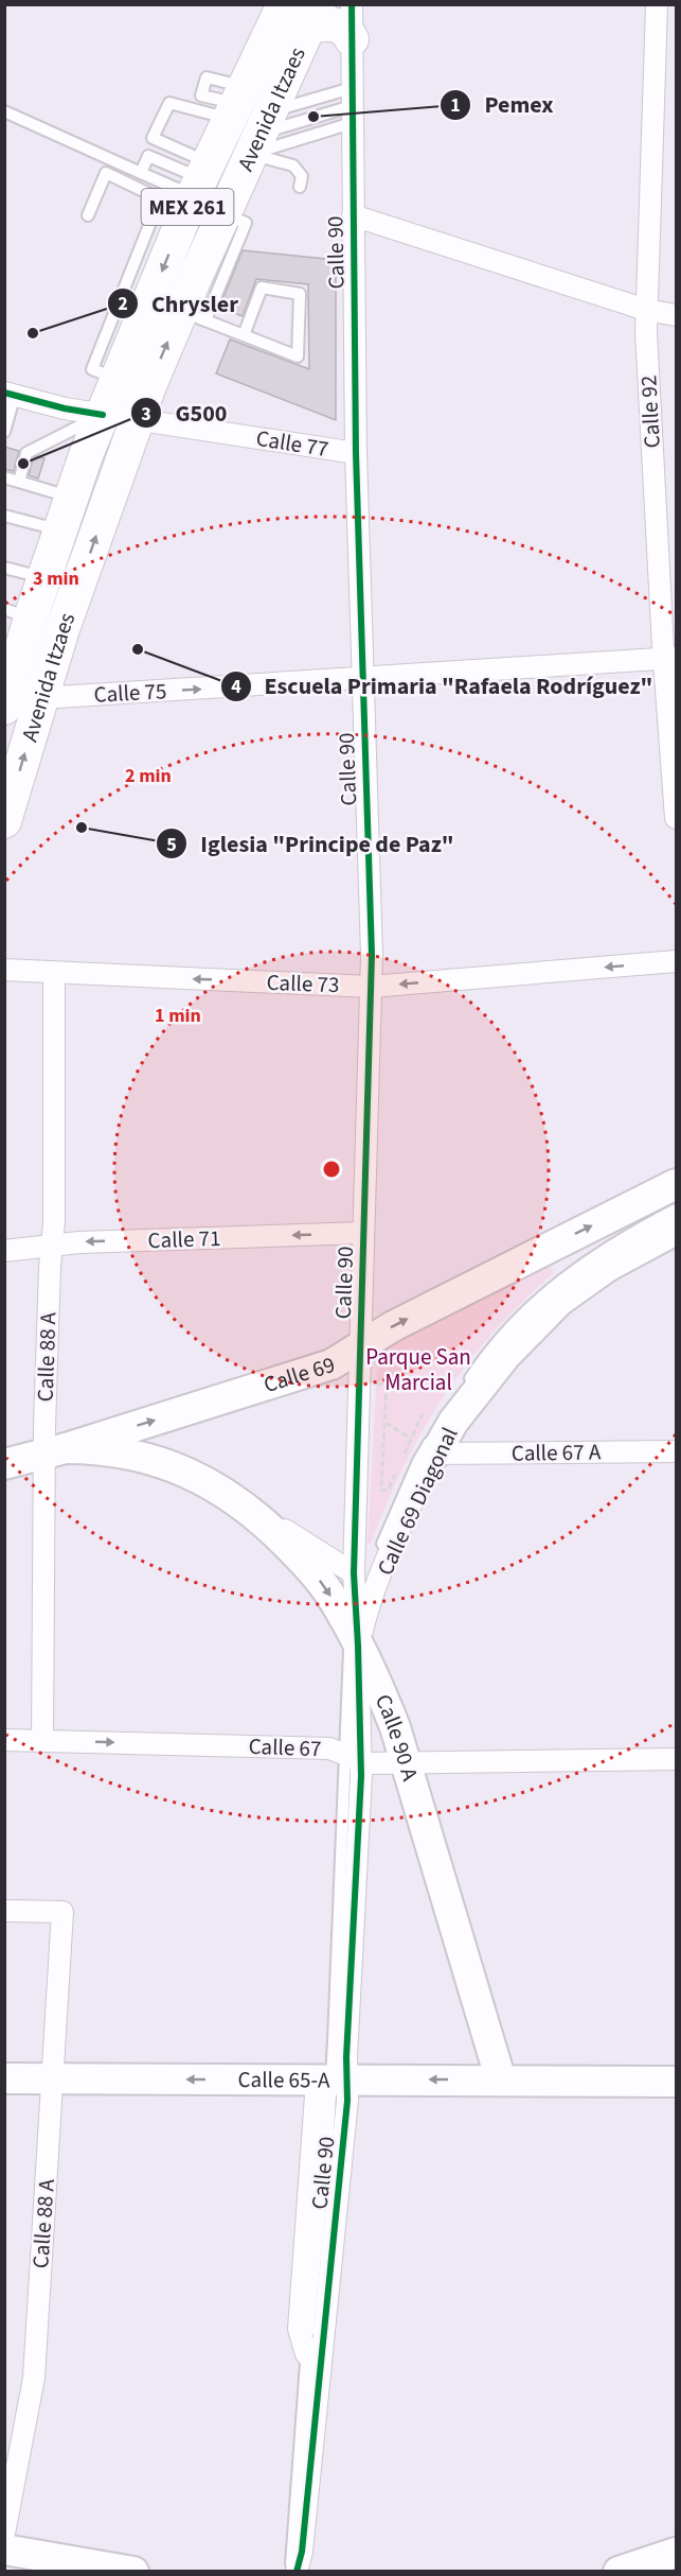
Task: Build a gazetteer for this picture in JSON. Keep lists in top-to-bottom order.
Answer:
{
  "streets": {
    "main road": [
      "Avenida Itzaes",
      "MEX 261",
      "Calle 69",
      "Calle 69 Diagonal",
      "Calle 90 A",
      "Calle 65-A"
    ],
    "street": [
      "Calle 90",
      "Calle 92",
      "Calle 77",
      "Calle 75",
      "Calle 73",
      "Calle 71",
      "Calle 88 A",
      "Calle 67 A",
      "Calle 67"
    ]
  },
  "crossings": [
    ["Avenida Itzaes", "Calle 77"],
    ["Avenida Itzaes", "Calle 75"],
    ["Calle 90", "Calle 77"],
    ["Calle 90", "Calle 75"],
    ["Calle 90", "Calle 73"],
    ["Calle 90", "Calle 71"],
    ["Calle 90", "Calle 69"],
    ["Calle 90", "Calle 69 Diagonal"],
    ["Calle 90", "Calle 90 A"],
    ["Calle 90", "Calle 67"],
    ["Calle 90", "Calle 65-A"],
    ["Calle 92", "Calle 75"],
    ["Calle 73", "Calle 88 A"],
    ["Calle 71", "Calle 88 A"],
    ["Calle 88 A", "Calle 69"],
    ["Calle 88 A", "Calle 90 A"],
    ["Calle 88 A", "Calle 67"],
    ["Calle 88 A", "Calle 65-A"],
    ["Calle 69", "Calle 90 A"],
    ["Calle 67 A", "Calle 69 Diagonal"],
    ["Calle 69 Diagonal", "Calle 90 A"],
    ["Calle 90 A", "Calle 67"],
    ["Calle 90 A", "Calle 65-A"]
  ],
  "one_way": [
    "Calle 75",
    "Calle 73",
    "Calle 71",
    "Calle 69",
    "Calle 67",
    "Calle 65-A"
  ],
  "parks": ["Parque San Marcial"],
  "places": [
    "Pemex",
    "Chrysler",
    "G500",
    "Escuela Primaria \"Rafaela Rodríguez\"",
    "Iglesia \"Principe de Paz\""
  ],
  "rings": ["3 min", "2 min", "1 min"]
}
